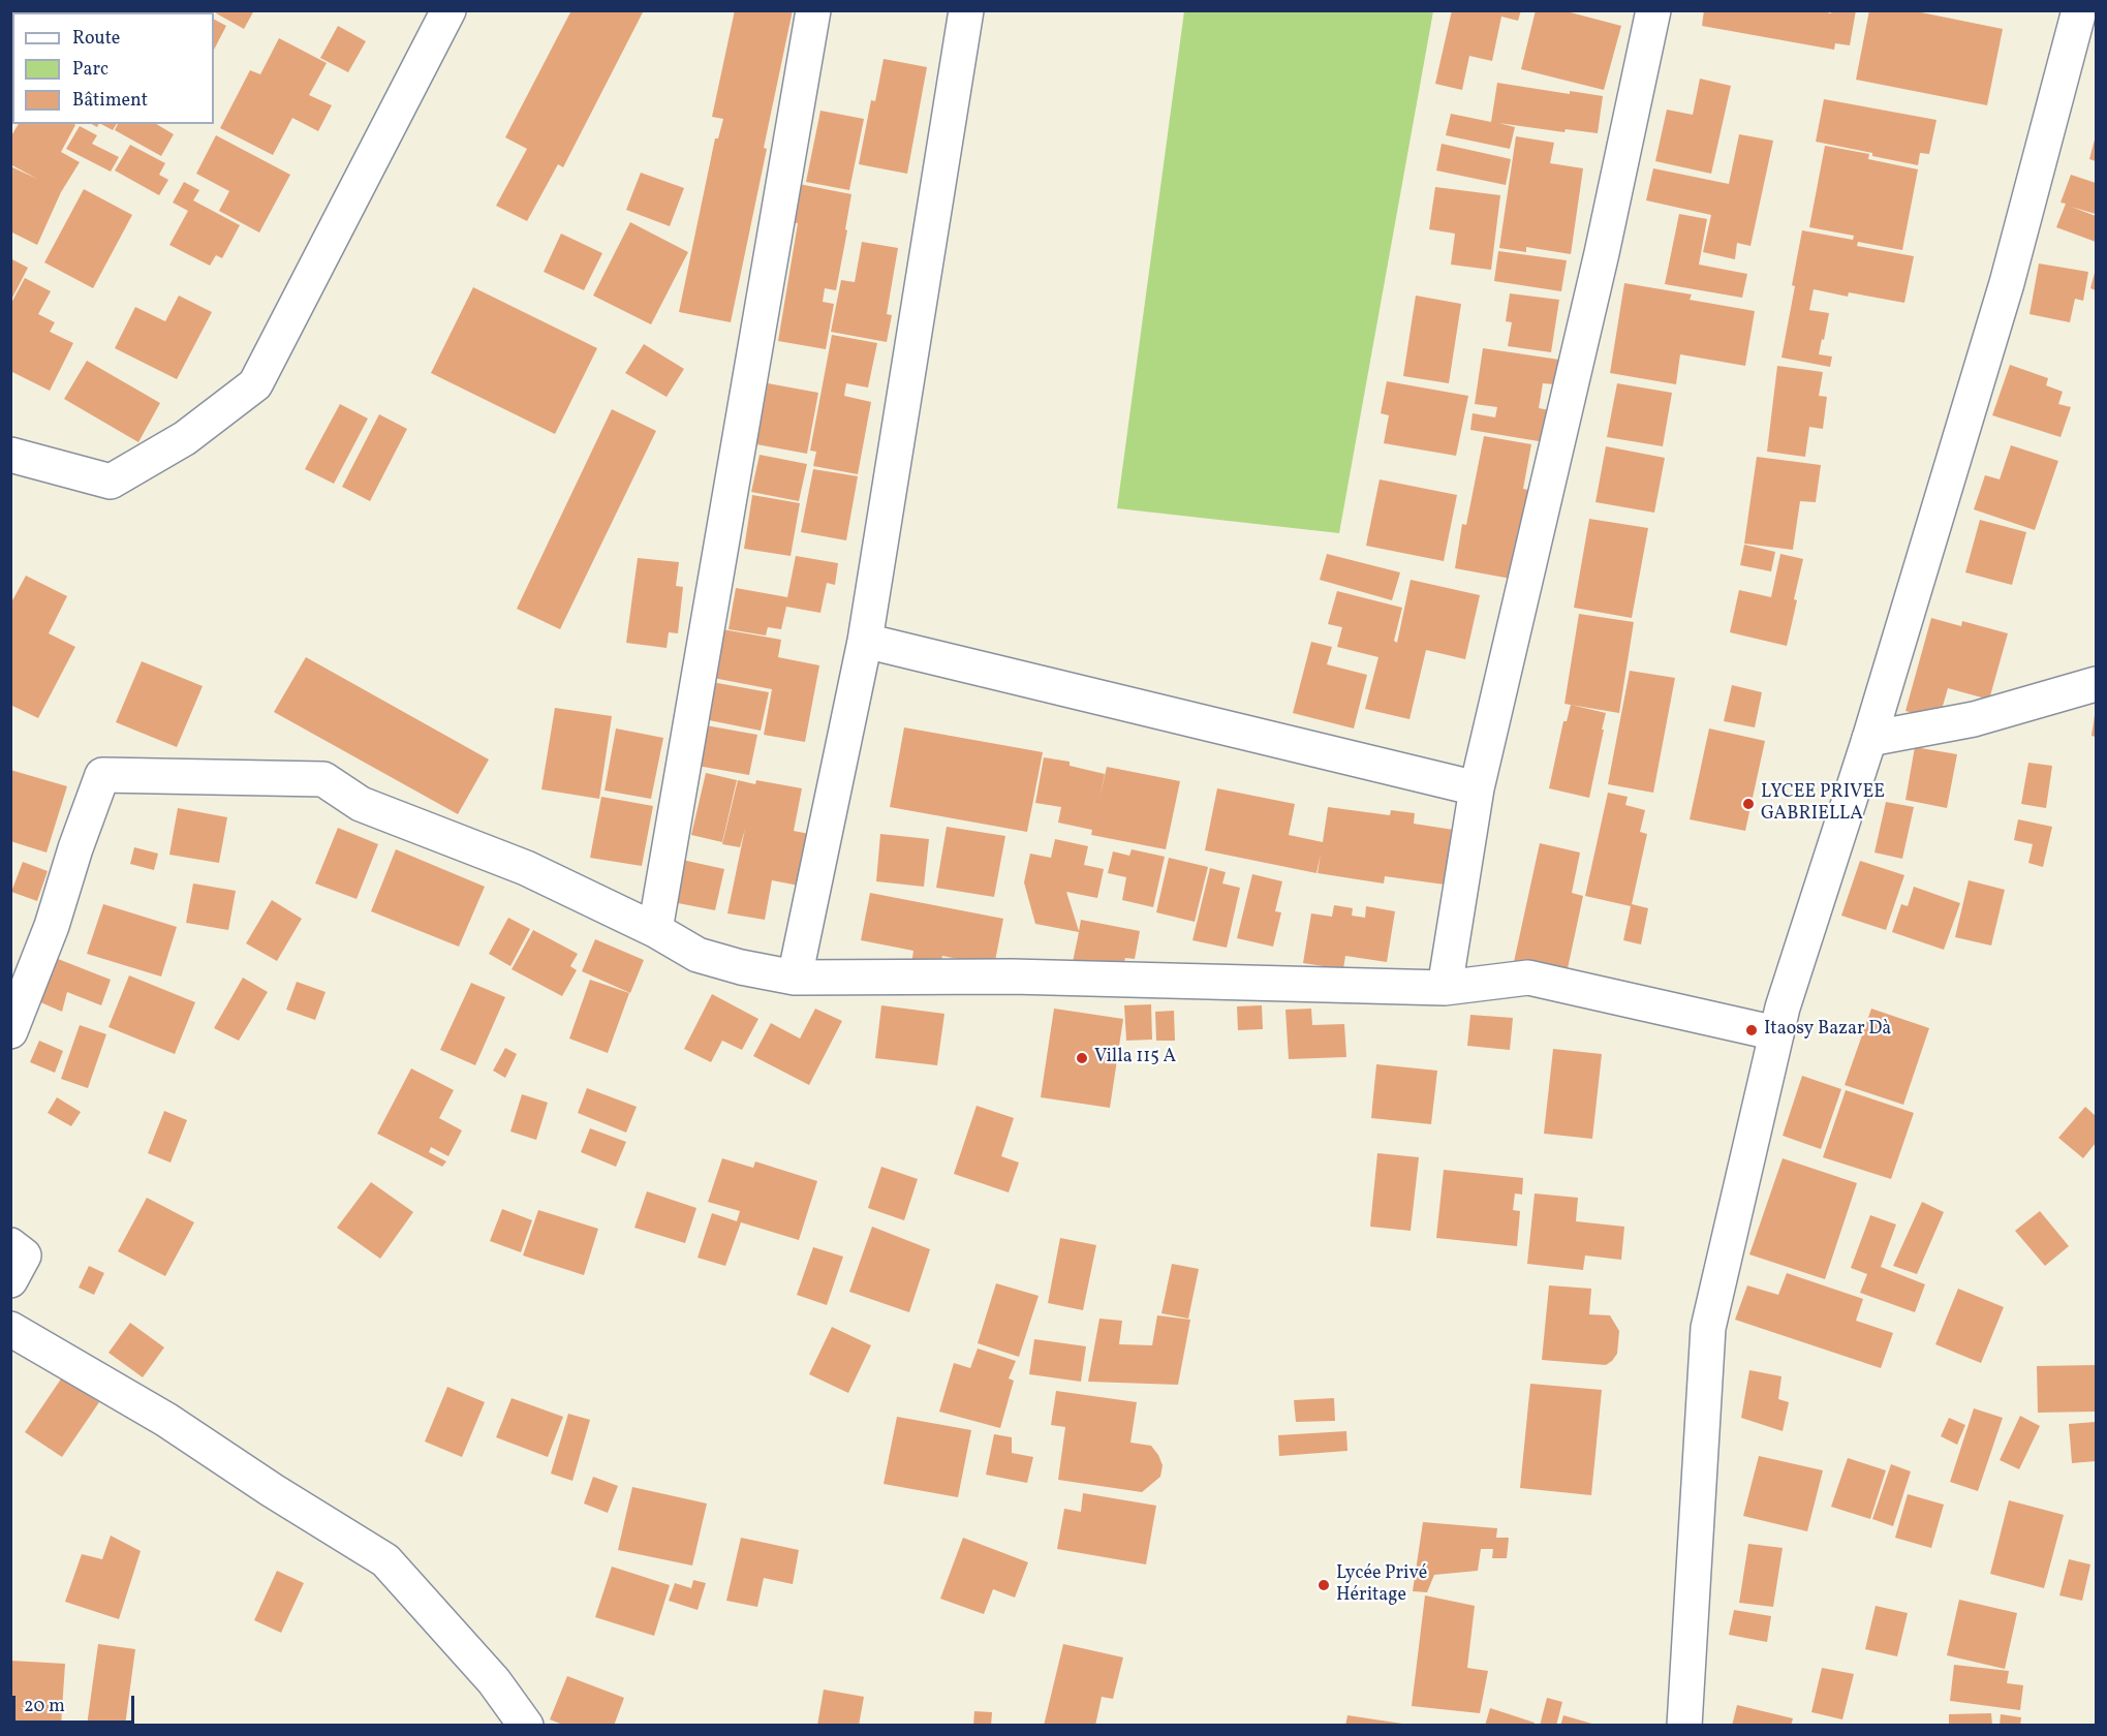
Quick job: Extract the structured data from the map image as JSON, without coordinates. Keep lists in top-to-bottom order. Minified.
{"places":["LYCEE PRIVEE GABRIELLA","Itaosy Bazar Dà","Villa 115 A","Lycée Privé Héritage"],"legend":["Route","Parc","Bâtiment"],"scale_bar":"20 m"}
